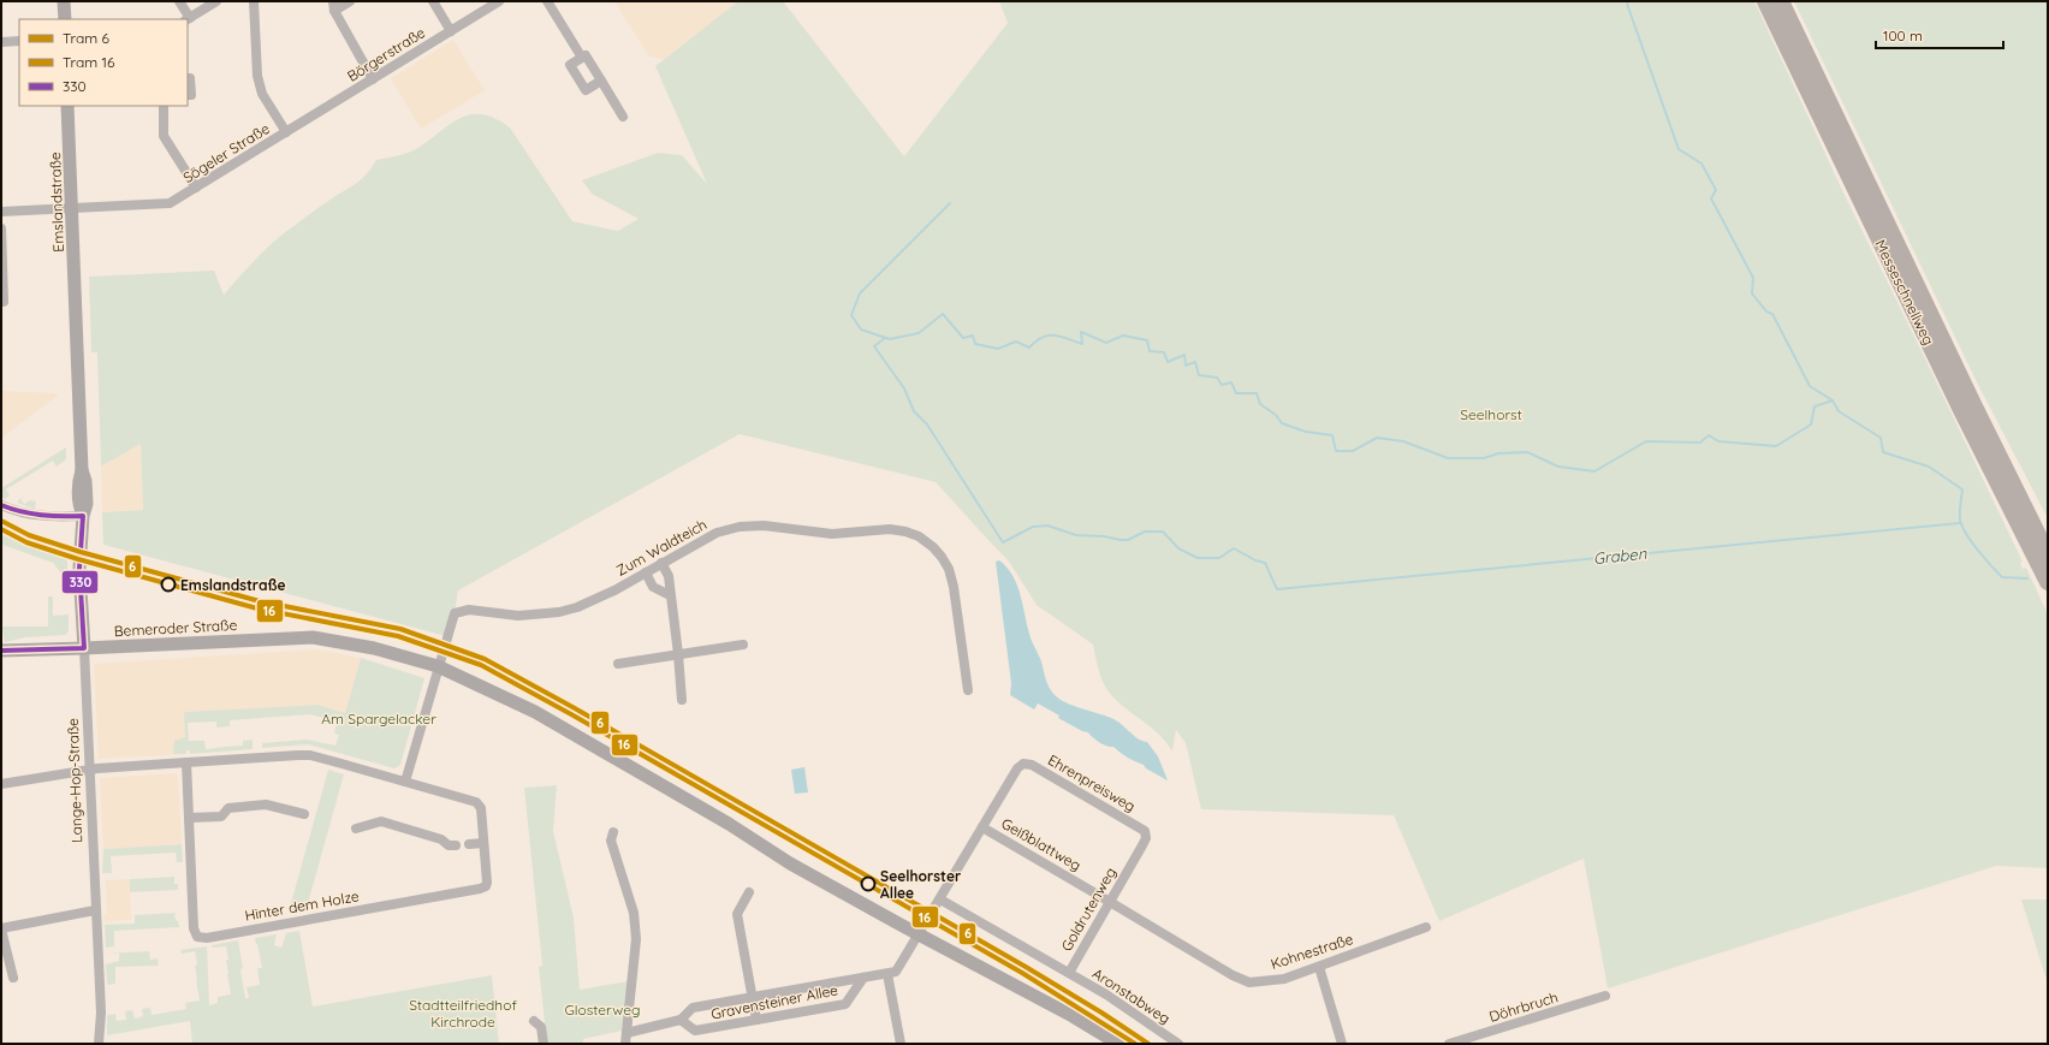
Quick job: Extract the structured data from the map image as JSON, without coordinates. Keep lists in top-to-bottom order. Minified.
{"streets":{"highway":["Messeschnellweg"],"main road":["Emslandstraße","Bemeroder Straße","Lange-Hop-Straße"],"street":["Börgerstraße","Sögeler Straße","Zum Waldteich","Ehrenpreisweg","Geißblattweg","Hinter dem Holze","Goldrutenweg","Kohnestraße","Aronstabweg","Gravensteiner Allee","Döhrbruch"]},"crossings":[["Börgerstraße","Sögeler Straße"],["Sögeler Straße","Emslandstraße"],["Emslandstraße","Lange-Hop-Straße"],["Zum Waldteich","Bemeroder Straße"],["Bemeroder Straße","Lange-Hop-Straße"],["Lange-Hop-Straße","Hinter dem Holze"],["Ehrenpreisweg","Geißblattweg"],["Ehrenpreisweg","Goldrutenweg"],["Geißblattweg","Goldrutenweg"],["Geißblattweg","Kohnestraße"],["Goldrutenweg","Kohnestraße"],["Goldrutenweg","Aronstabweg"]],"water":["Graben"],"parks":["Seelhorst","Am Spargelacker","Stadtteilfriedhof Kirchrode","Glosterweg"],"places":["Emslandstraße","Seelhorster Allee"],"lines":["transit line 330","tram line 6","tram line 16"],"legend":["Tram 6","Tram 16","330"],"scale_bar":"100 m"}
